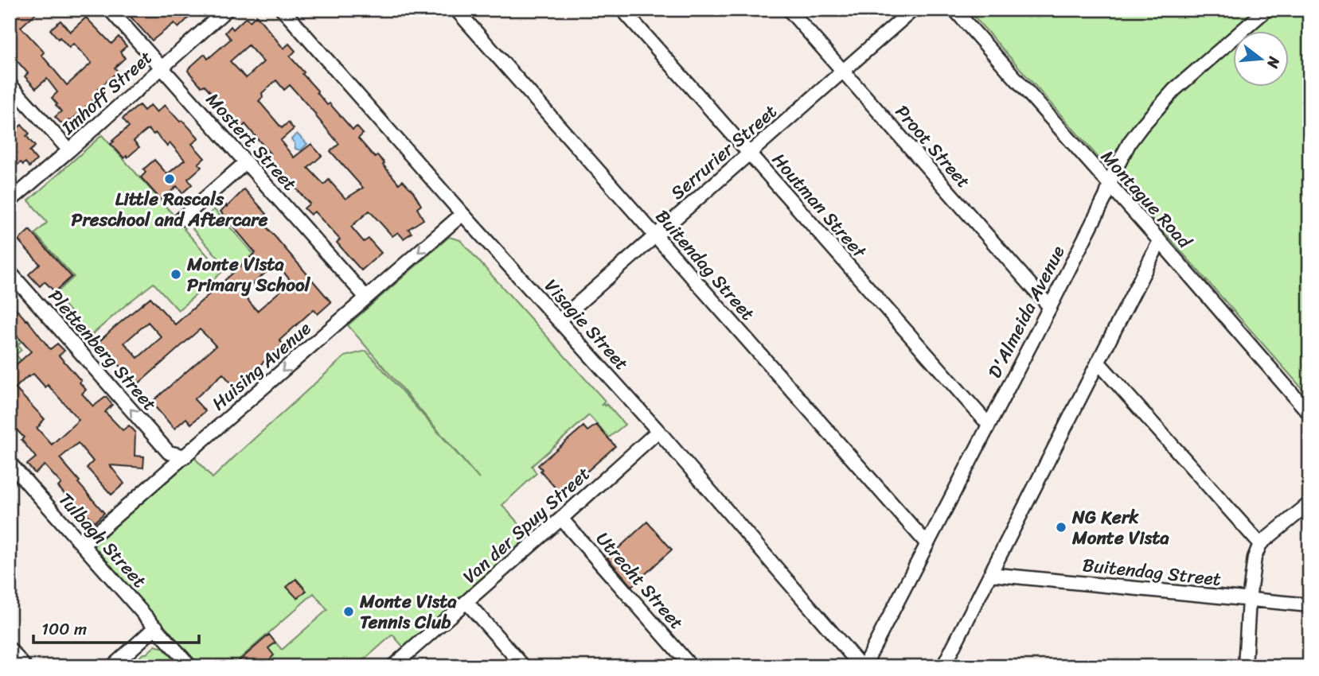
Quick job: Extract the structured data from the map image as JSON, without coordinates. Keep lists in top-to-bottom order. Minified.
{"streets":{"street":["Imhoff Street","Mostert Street","Proot Street","Serrurier Street","Montague Road","Houtman Street","Buitendag Street","D'Almeida Avenue","Visagie Street","Plettenberg Street","Huising Avenue","Van der Spuy Street","Tulbagh Street","Utrecht Street"]},"crossings":[["Imhoff Street","Mostert Street"],["Mostert Street","Huising Avenue"],["Proot Street","Serrurier Street"],["Proot Street","D'Almeida Avenue"],["Serrurier Street","Houtman Street"],["Serrurier Street","Buitendag Street"],["Serrurier Street","Visagie Street"],["Montague Road","D'Almeida Avenue"],["Houtman Street","D'Almeida Avenue"],["Buitendag Street","D'Almeida Avenue"],["D'Almeida Avenue","Visagie Street"],["Visagie Street","Huising Avenue"],["Visagie Street","Van der Spuy Street"],["Huising Avenue","Tulbagh Street"],["Van der Spuy Street","Utrecht Street"]],"one_way":["Plettenberg Street","Huising Avenue"],"places":["Little Rascals Preschool and Aftercare","Monte Vista Primary School","NG Kerk Monte Vista","Monte Vista Tennis Club"],"scale_bar":"100 m","north":"right"}
